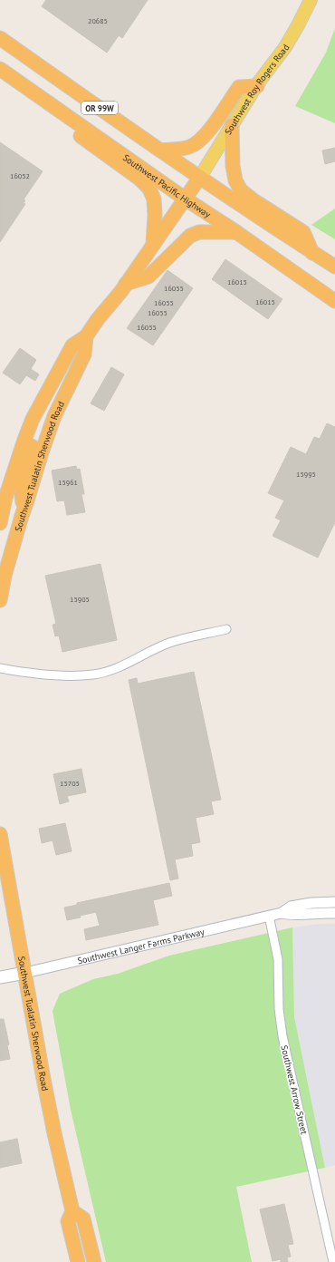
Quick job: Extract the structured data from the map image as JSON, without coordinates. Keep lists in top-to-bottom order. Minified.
{"streets":{"highway":["OR 99W","Southwest Pacific Highway","Southwest Tualatin Sherwood Road"],"main road":["Southwest Roy Rogers Road","Southwest Langer Farms Parkway"],"street":["Southwest Arrow Street"]},"crossings":[["Southwest Roy Rogers Road","OR 99W"],["Southwest Roy Rogers Road","Southwest Tualatin Sherwood Road"],["OR 99W","Southwest Tualatin Sherwood Road"],["Southwest Pacific Highway","Southwest Tualatin Sherwood Road"],["Southwest Tualatin Sherwood Road","Southwest Langer Farms Parkway"],["Southwest Langer Farms Parkway","Southwest Arrow Street"]],"house_numbers":["20685","16052","16015","16055","16015","16055","16055","16055","15995","15961","15905","15705"]}
